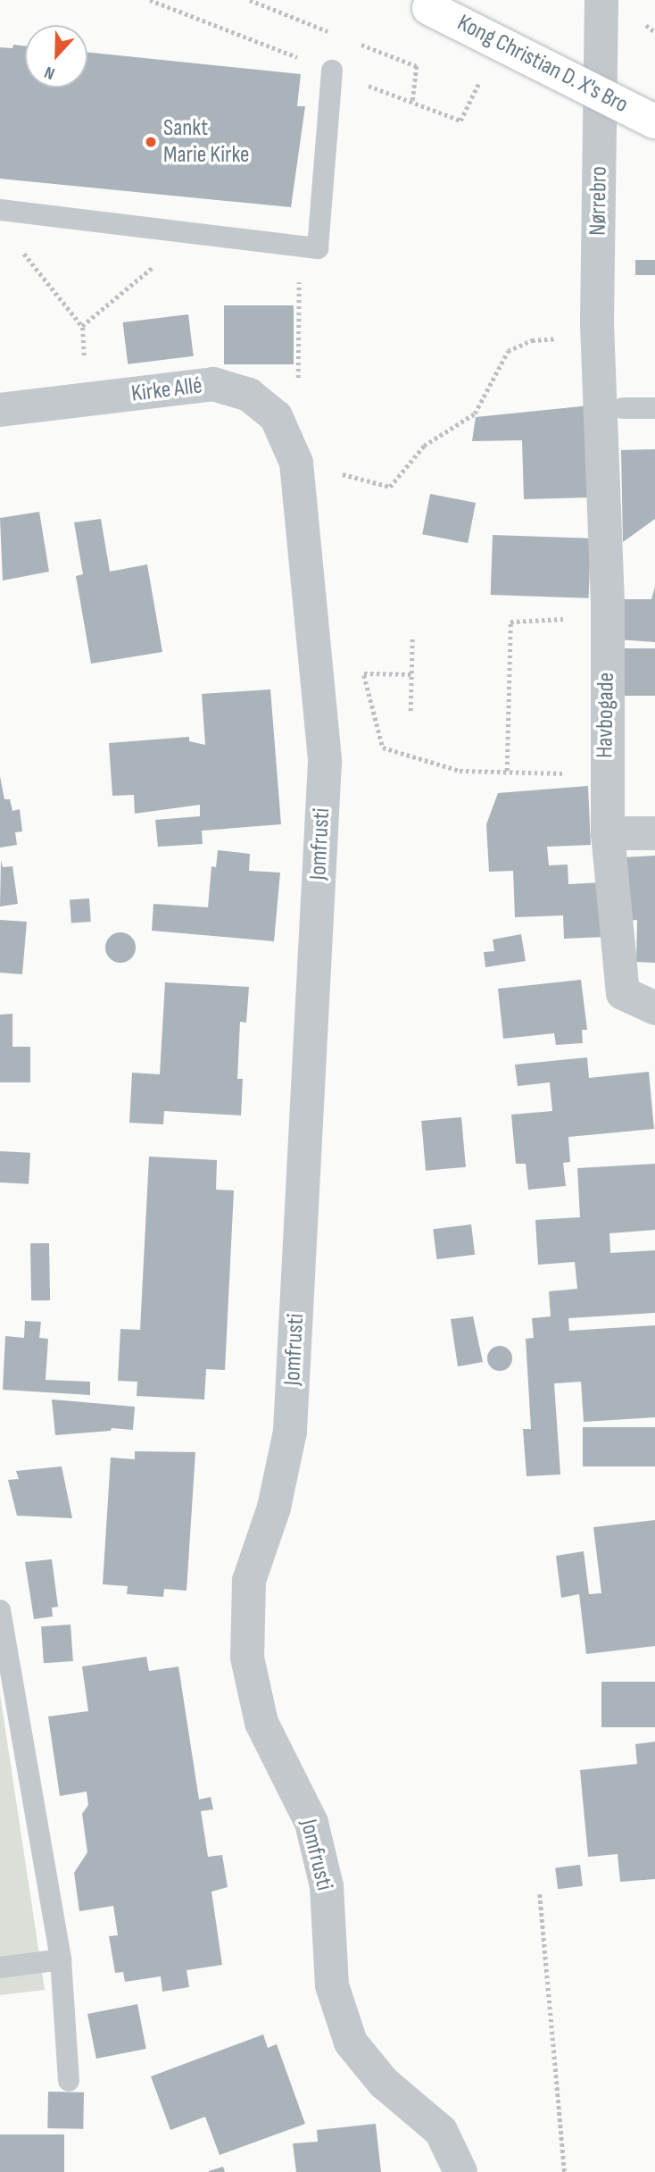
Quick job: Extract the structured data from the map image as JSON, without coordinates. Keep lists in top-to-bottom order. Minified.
{"streets":{"street":["Kong Christian D. X's Bro","Nørrebro","Kirke Allé","Havbogade","Jomfrusti"]},"crossings":[["Nørrebro","Havbogade"],["Kirke Allé","Jomfrusti"]],"places":["Sankt Marie Kirke"],"north":"bottom"}
